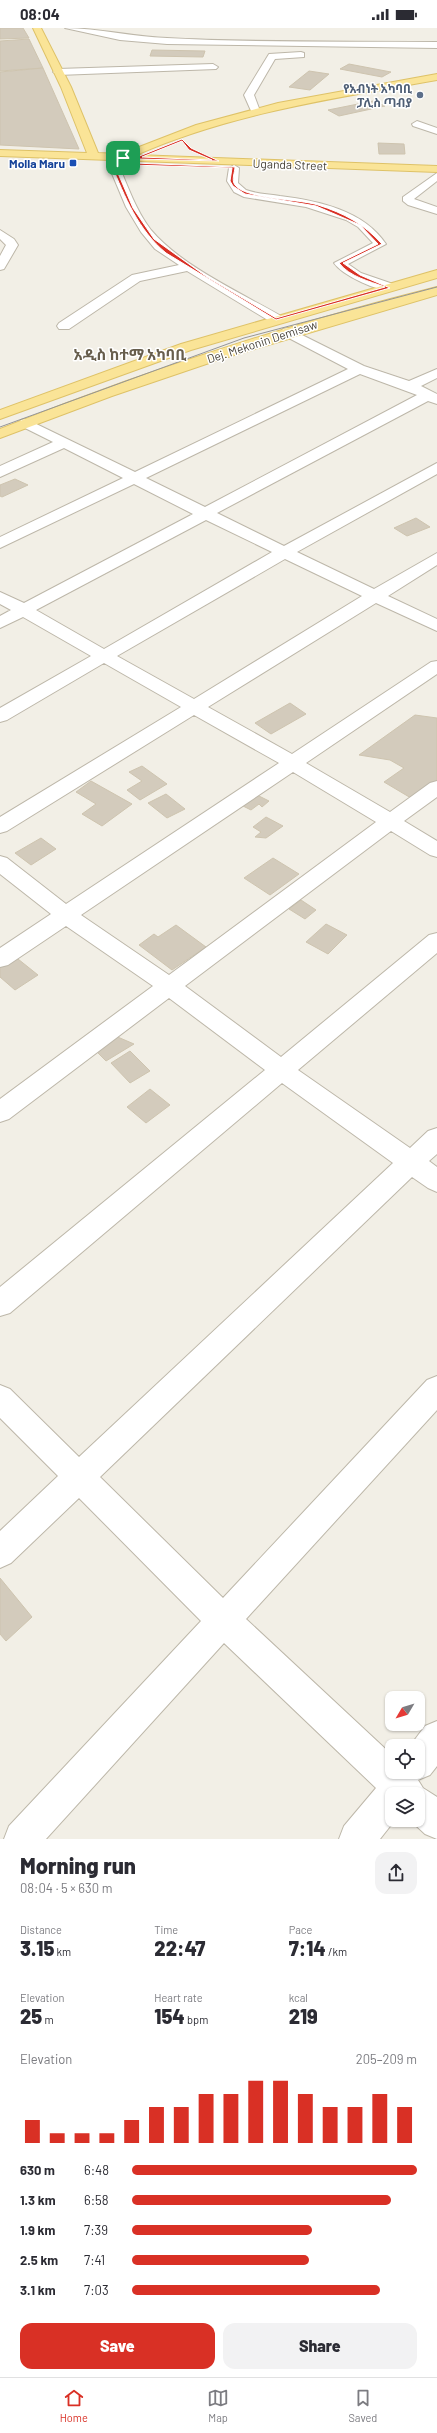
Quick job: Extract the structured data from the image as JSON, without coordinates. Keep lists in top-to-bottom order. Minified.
{"streets":{"main road":["Uganda Street","Dej. Mekonin Demisaw"]},"districts":["አዲስ ከተማ አካባቢ"],"places":{"other":["የአብነት አካባቢ ፓሊስ ጣብያ"],"transit":["Molla Maru"]},"north":"bottom left","page":{"status":"08:04","heading":["Morning run","08:04 · 5 × 630 m"],"stats":[["Distance","3.15 km"],["Time","22:47"],["Pace","7:14 /km"],["Elevation","25 m"],["Heart rate","154 bpm"],["kcal","219"]],"chart":["Elevation","205–209 m"],"list":[{"name":"630 m","note":"6:48"},{"name":"1.3 km","note":"6:58"},{"name":"1.9 km","note":"7:39"},{"name":"2.5 km","note":"7:41"},{"name":"3.1 km","note":"7:03"}],"buttons":["Save","Share"],"tabs":["Home","Map","Saved"]}}
